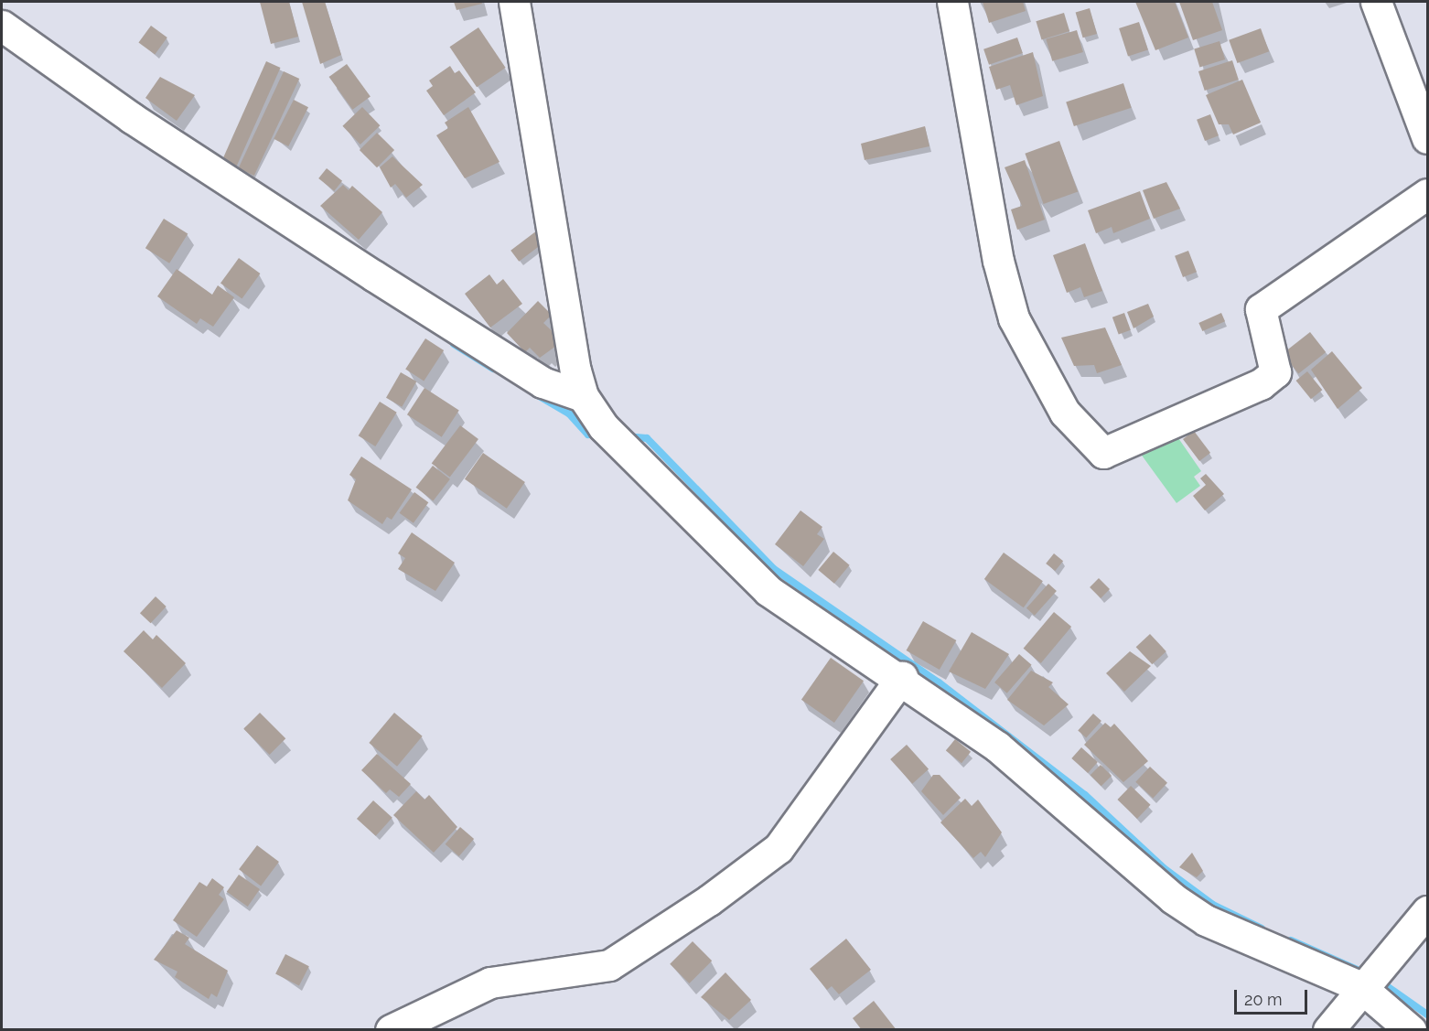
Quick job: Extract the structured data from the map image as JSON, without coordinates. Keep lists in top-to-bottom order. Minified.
{"scale_bar":"20 m"}
